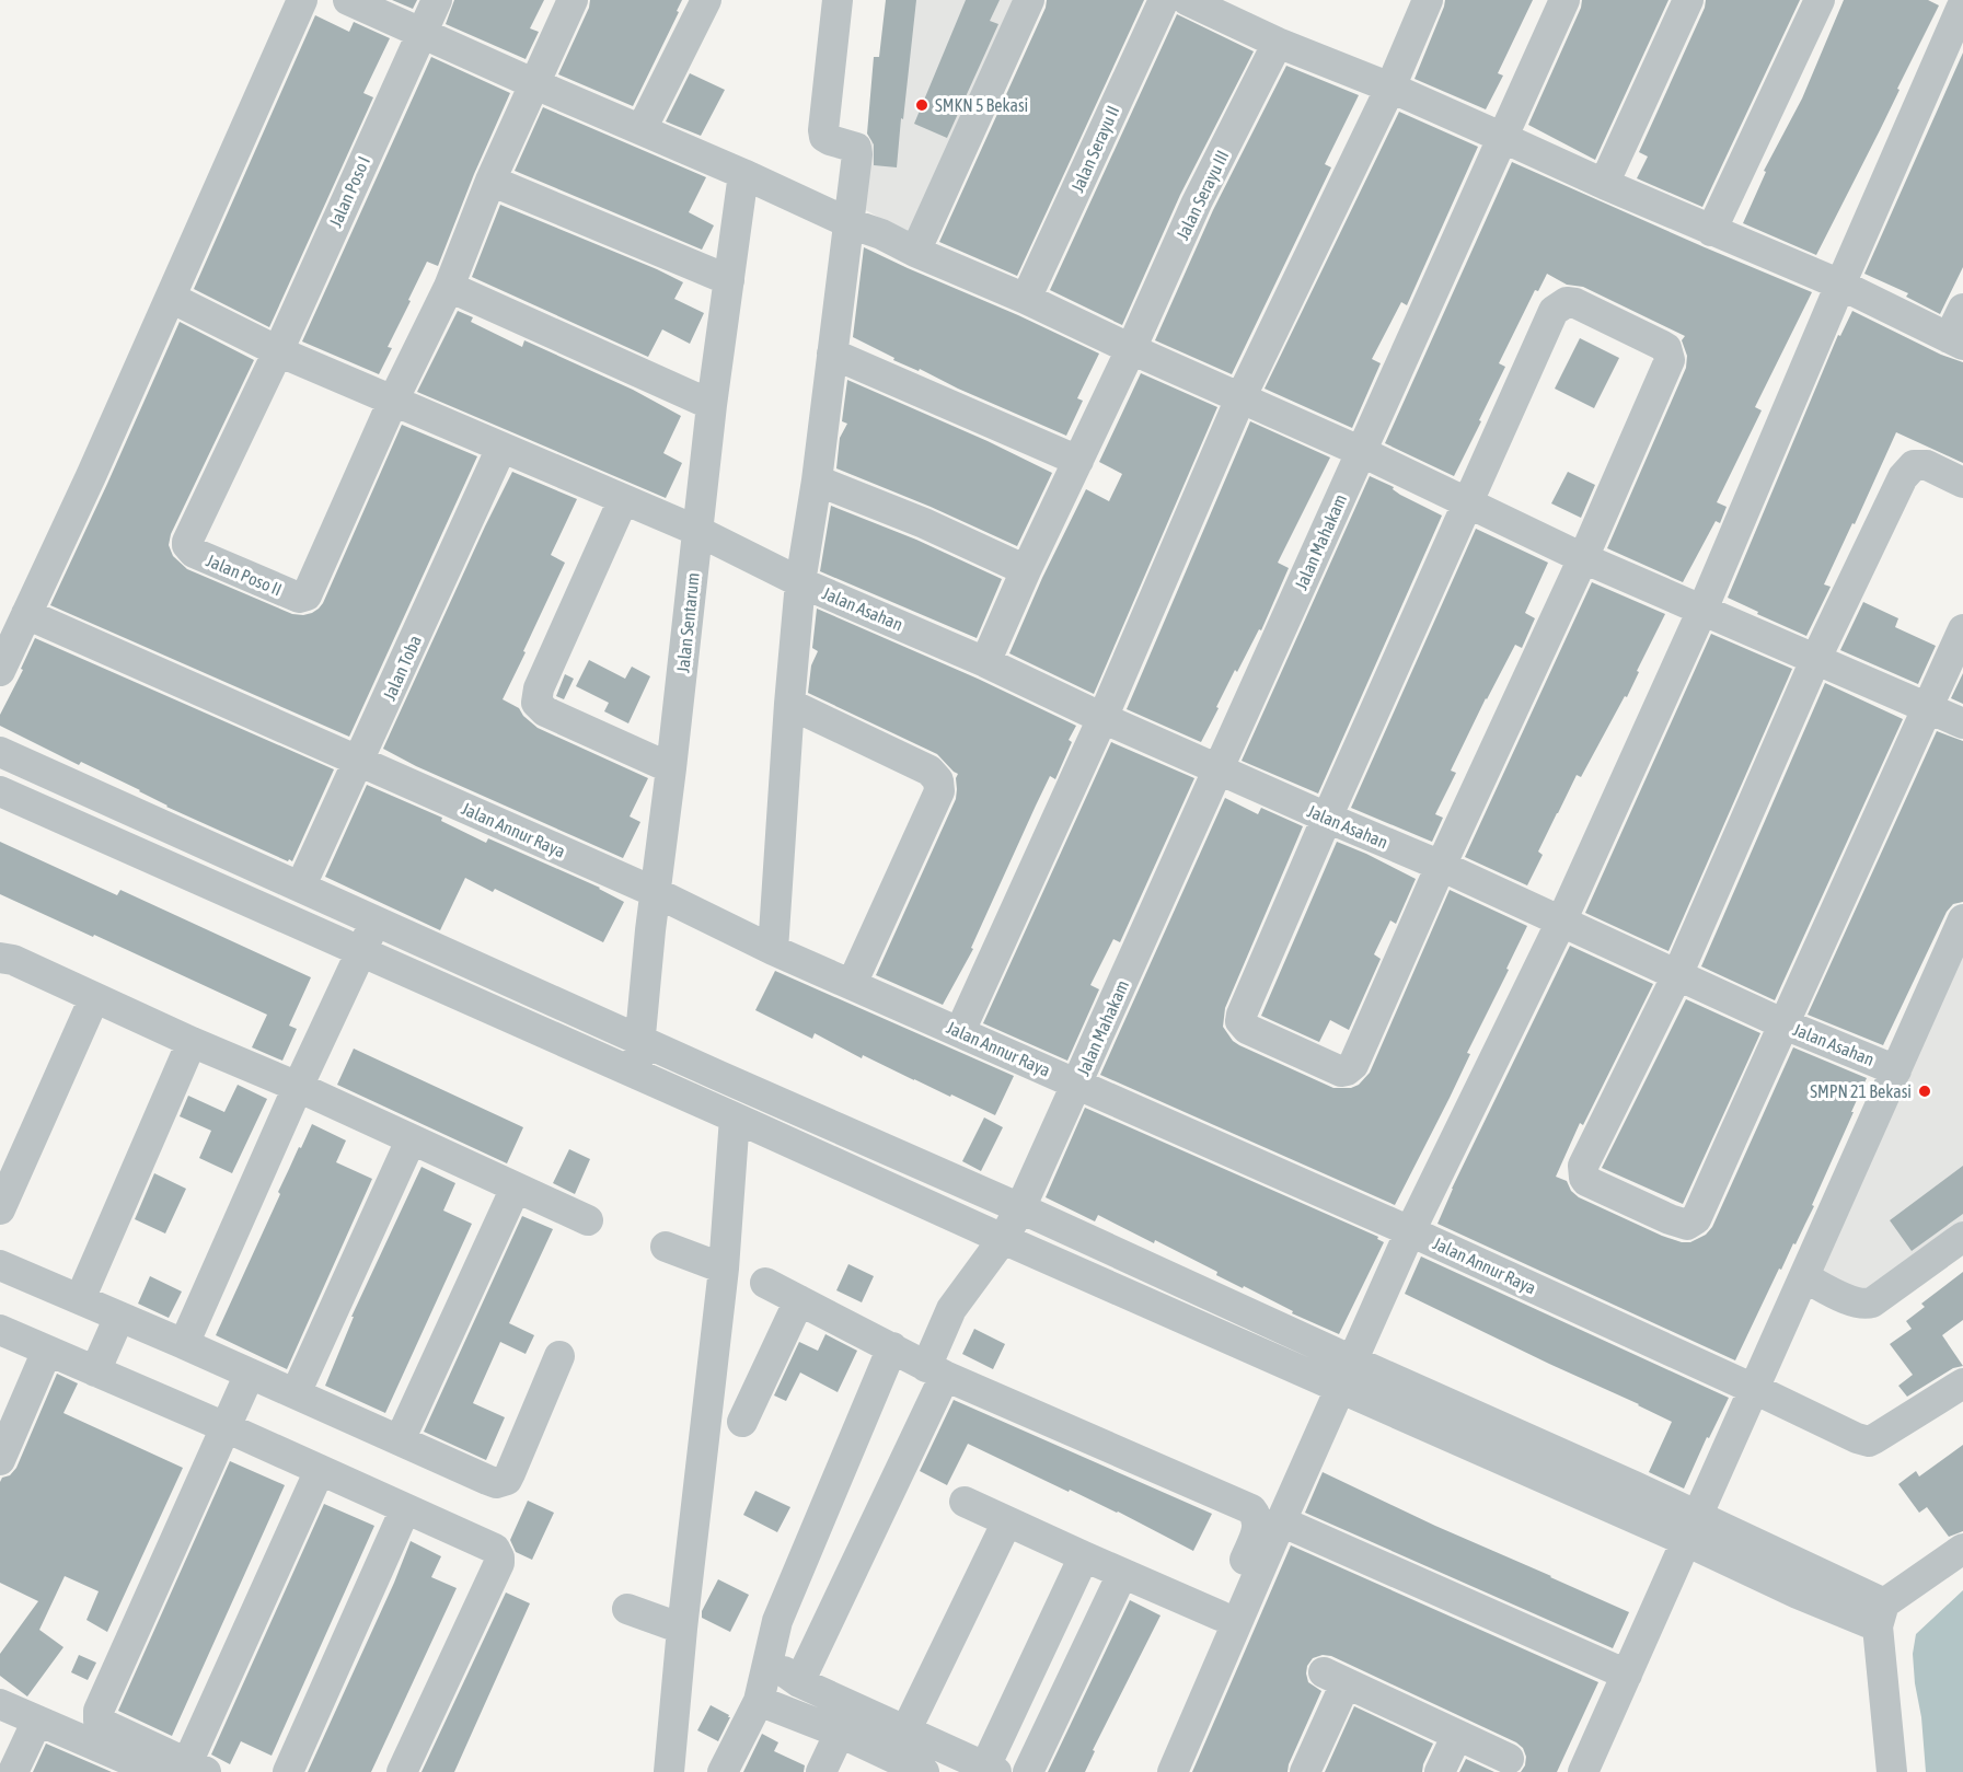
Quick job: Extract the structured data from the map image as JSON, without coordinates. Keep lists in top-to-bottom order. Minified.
{"streets":{"street":["Jalan Serayu II","Jalan Poso I","Jalan Serayu III","Jalan Mahakam","Jalan Poso II","Jalan Asahan","Jalan Sentarum","Jalan Toba","Jalan Annur Raya"]},"crossings":[["Jalan Poso I","Jalan Poso II"],["Jalan Poso I","Jalan Asahan"],["Jalan Serayu III","Jalan Asahan"],["Jalan Mahakam","Jalan Asahan"],["Jalan Mahakam","Jalan Annur Raya"],["Jalan Poso II","Jalan Asahan"],["Jalan Asahan","Jalan Sentarum"],["Jalan Asahan","Jalan Toba"],["Jalan Sentarum","Jalan Annur Raya"],["Jalan Toba","Jalan Annur Raya"]],"places":["SMKN 5 Bekasi","SMPN 21 Bekasi"]}
